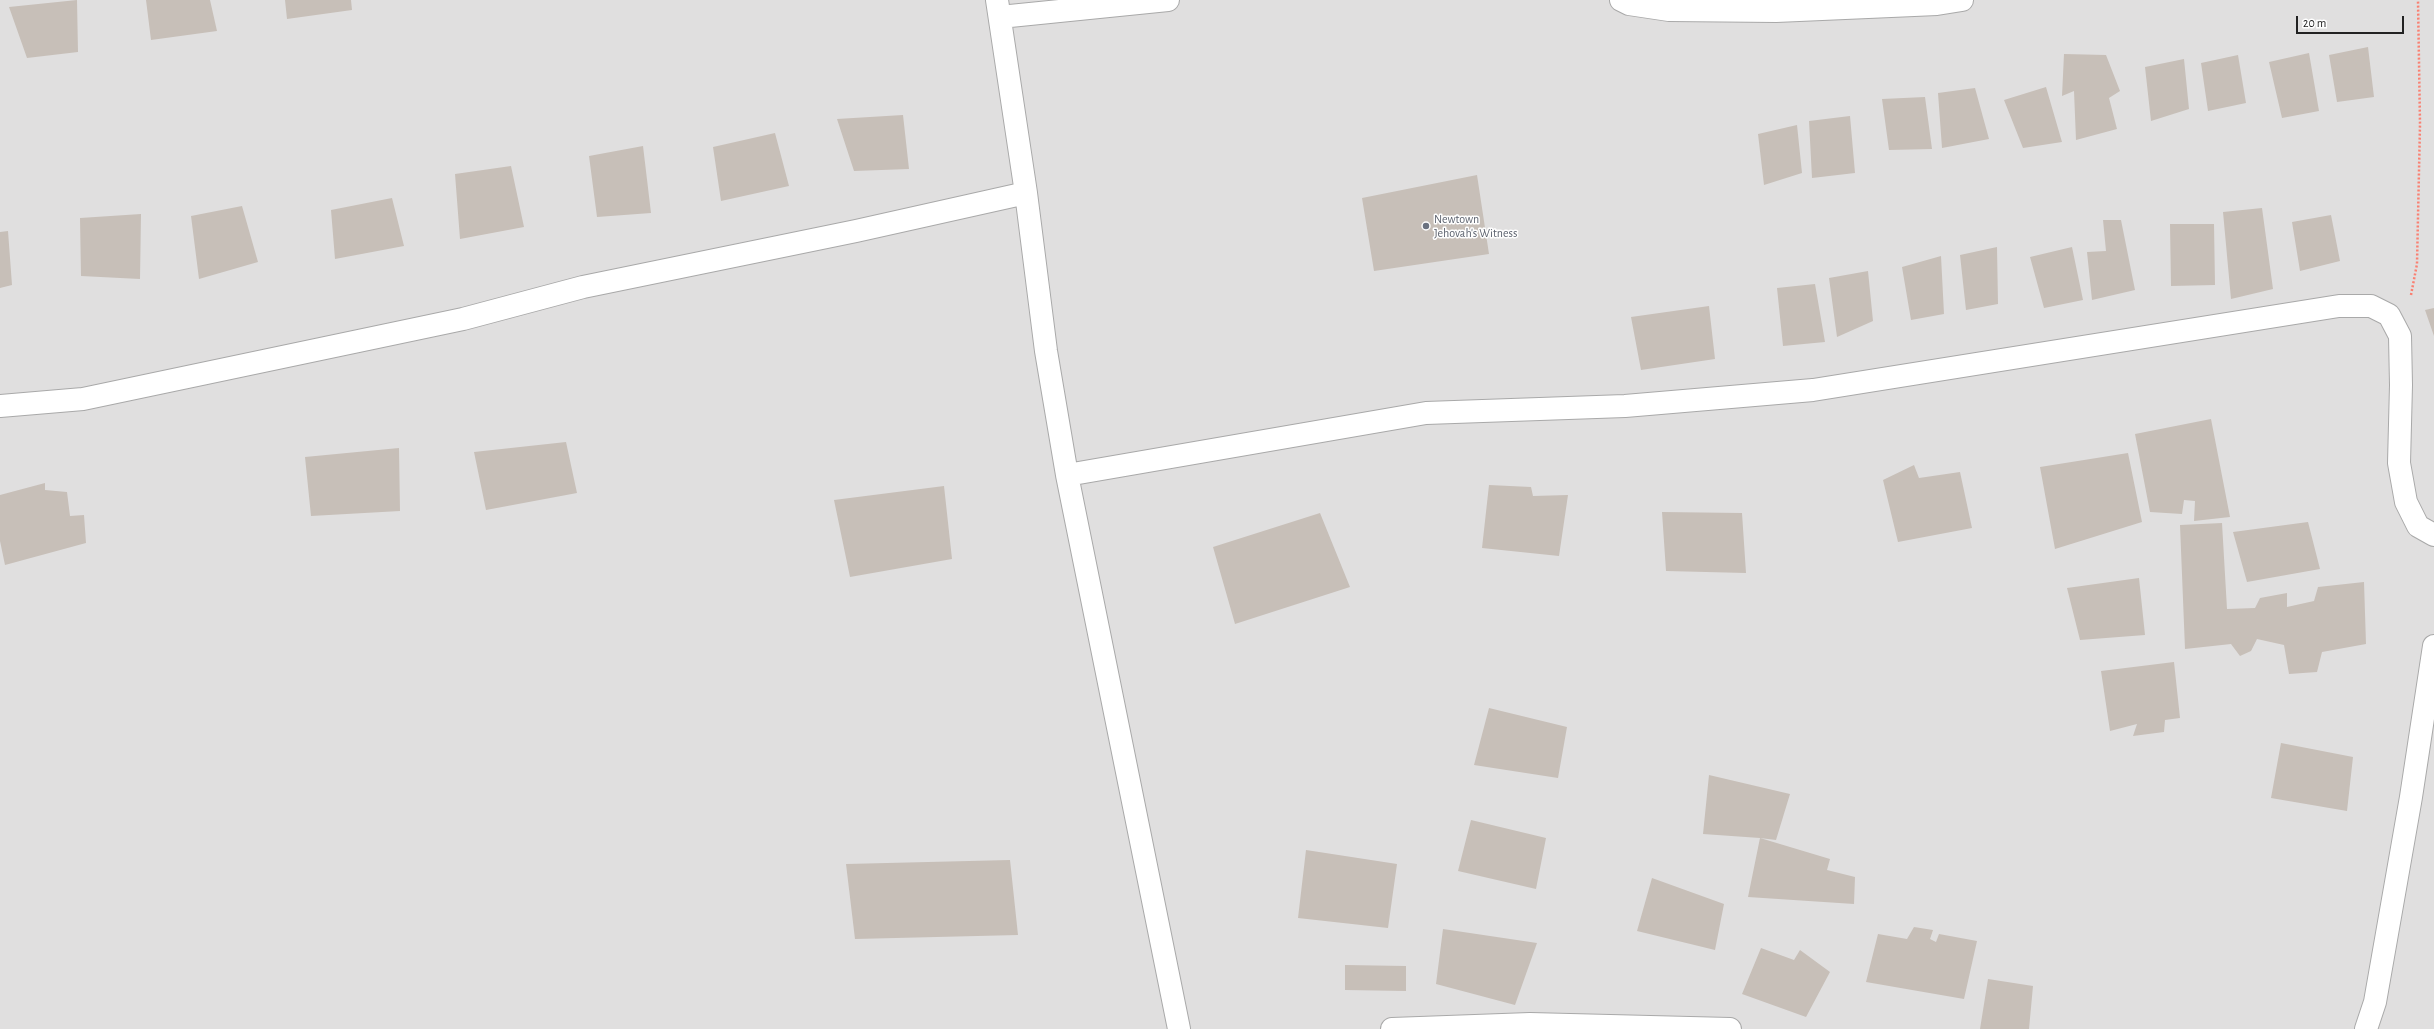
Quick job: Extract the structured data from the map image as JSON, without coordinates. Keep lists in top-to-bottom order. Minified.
{"places":["Newtown Jehovah's Witness"],"scale_bar":"20 m"}
